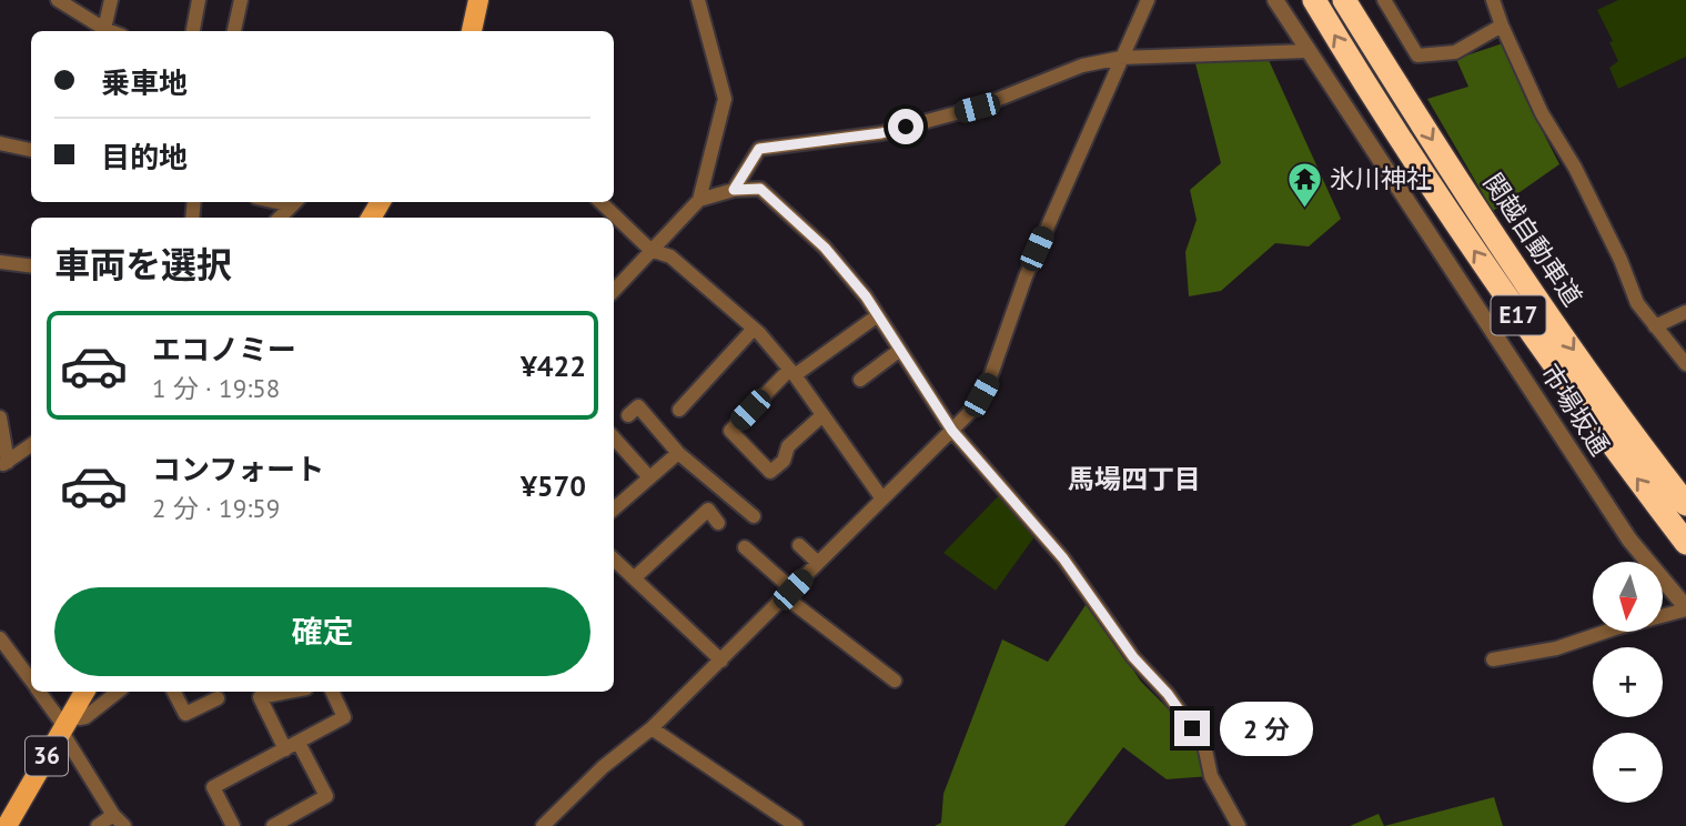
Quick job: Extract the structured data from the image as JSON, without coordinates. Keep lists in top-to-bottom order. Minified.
{"streets":{"highway":["関越自動車道","E17"],"main road":["36"],"street":["市場坂通"]},"districts":["馬場四丁目"],"places":{"temple":["氷川神社"]},"north":"bottom","page":{"banner":["乗車地","目的地"],"heading":"車両を選択","list":[{"name":"エコノミー","note":"1 分 · 19:58","value":"¥422"},{"name":"コンフォート","note":"2 分 · 19:59","value":"¥570"}],"map_buttons":["+","−"],"buttons":"確定","bubble":"2 分"}}
